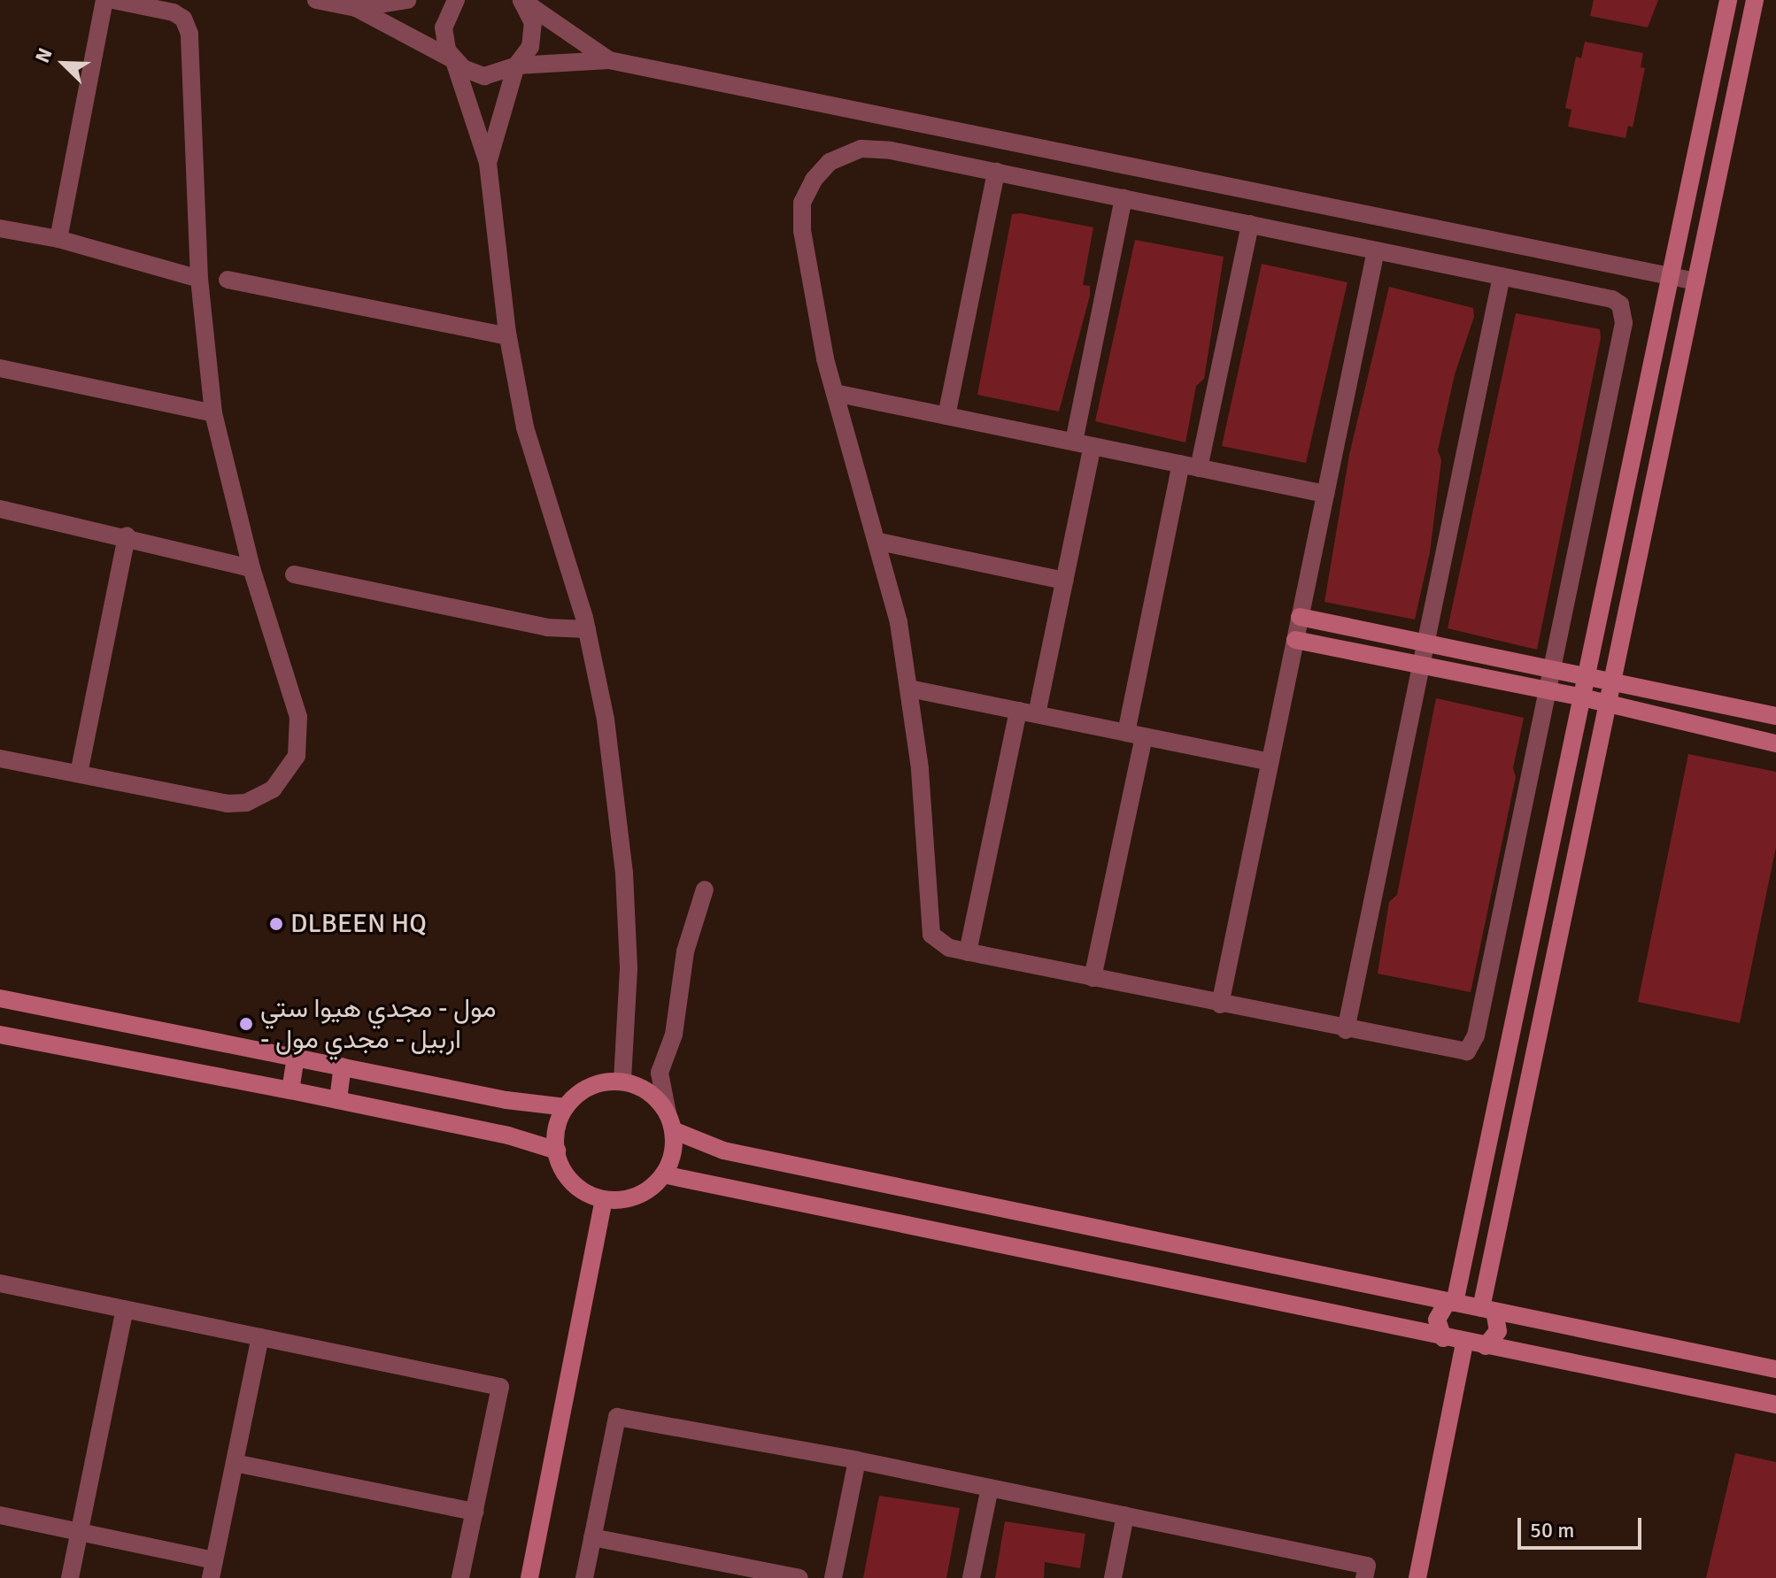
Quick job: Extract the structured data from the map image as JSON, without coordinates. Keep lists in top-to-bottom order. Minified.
{"places":["DLBEEN HQ","مول - مجدي هيوا ستي - اربيل - مجدي مول"],"scale_bar":"50 m","north":"top left"}
